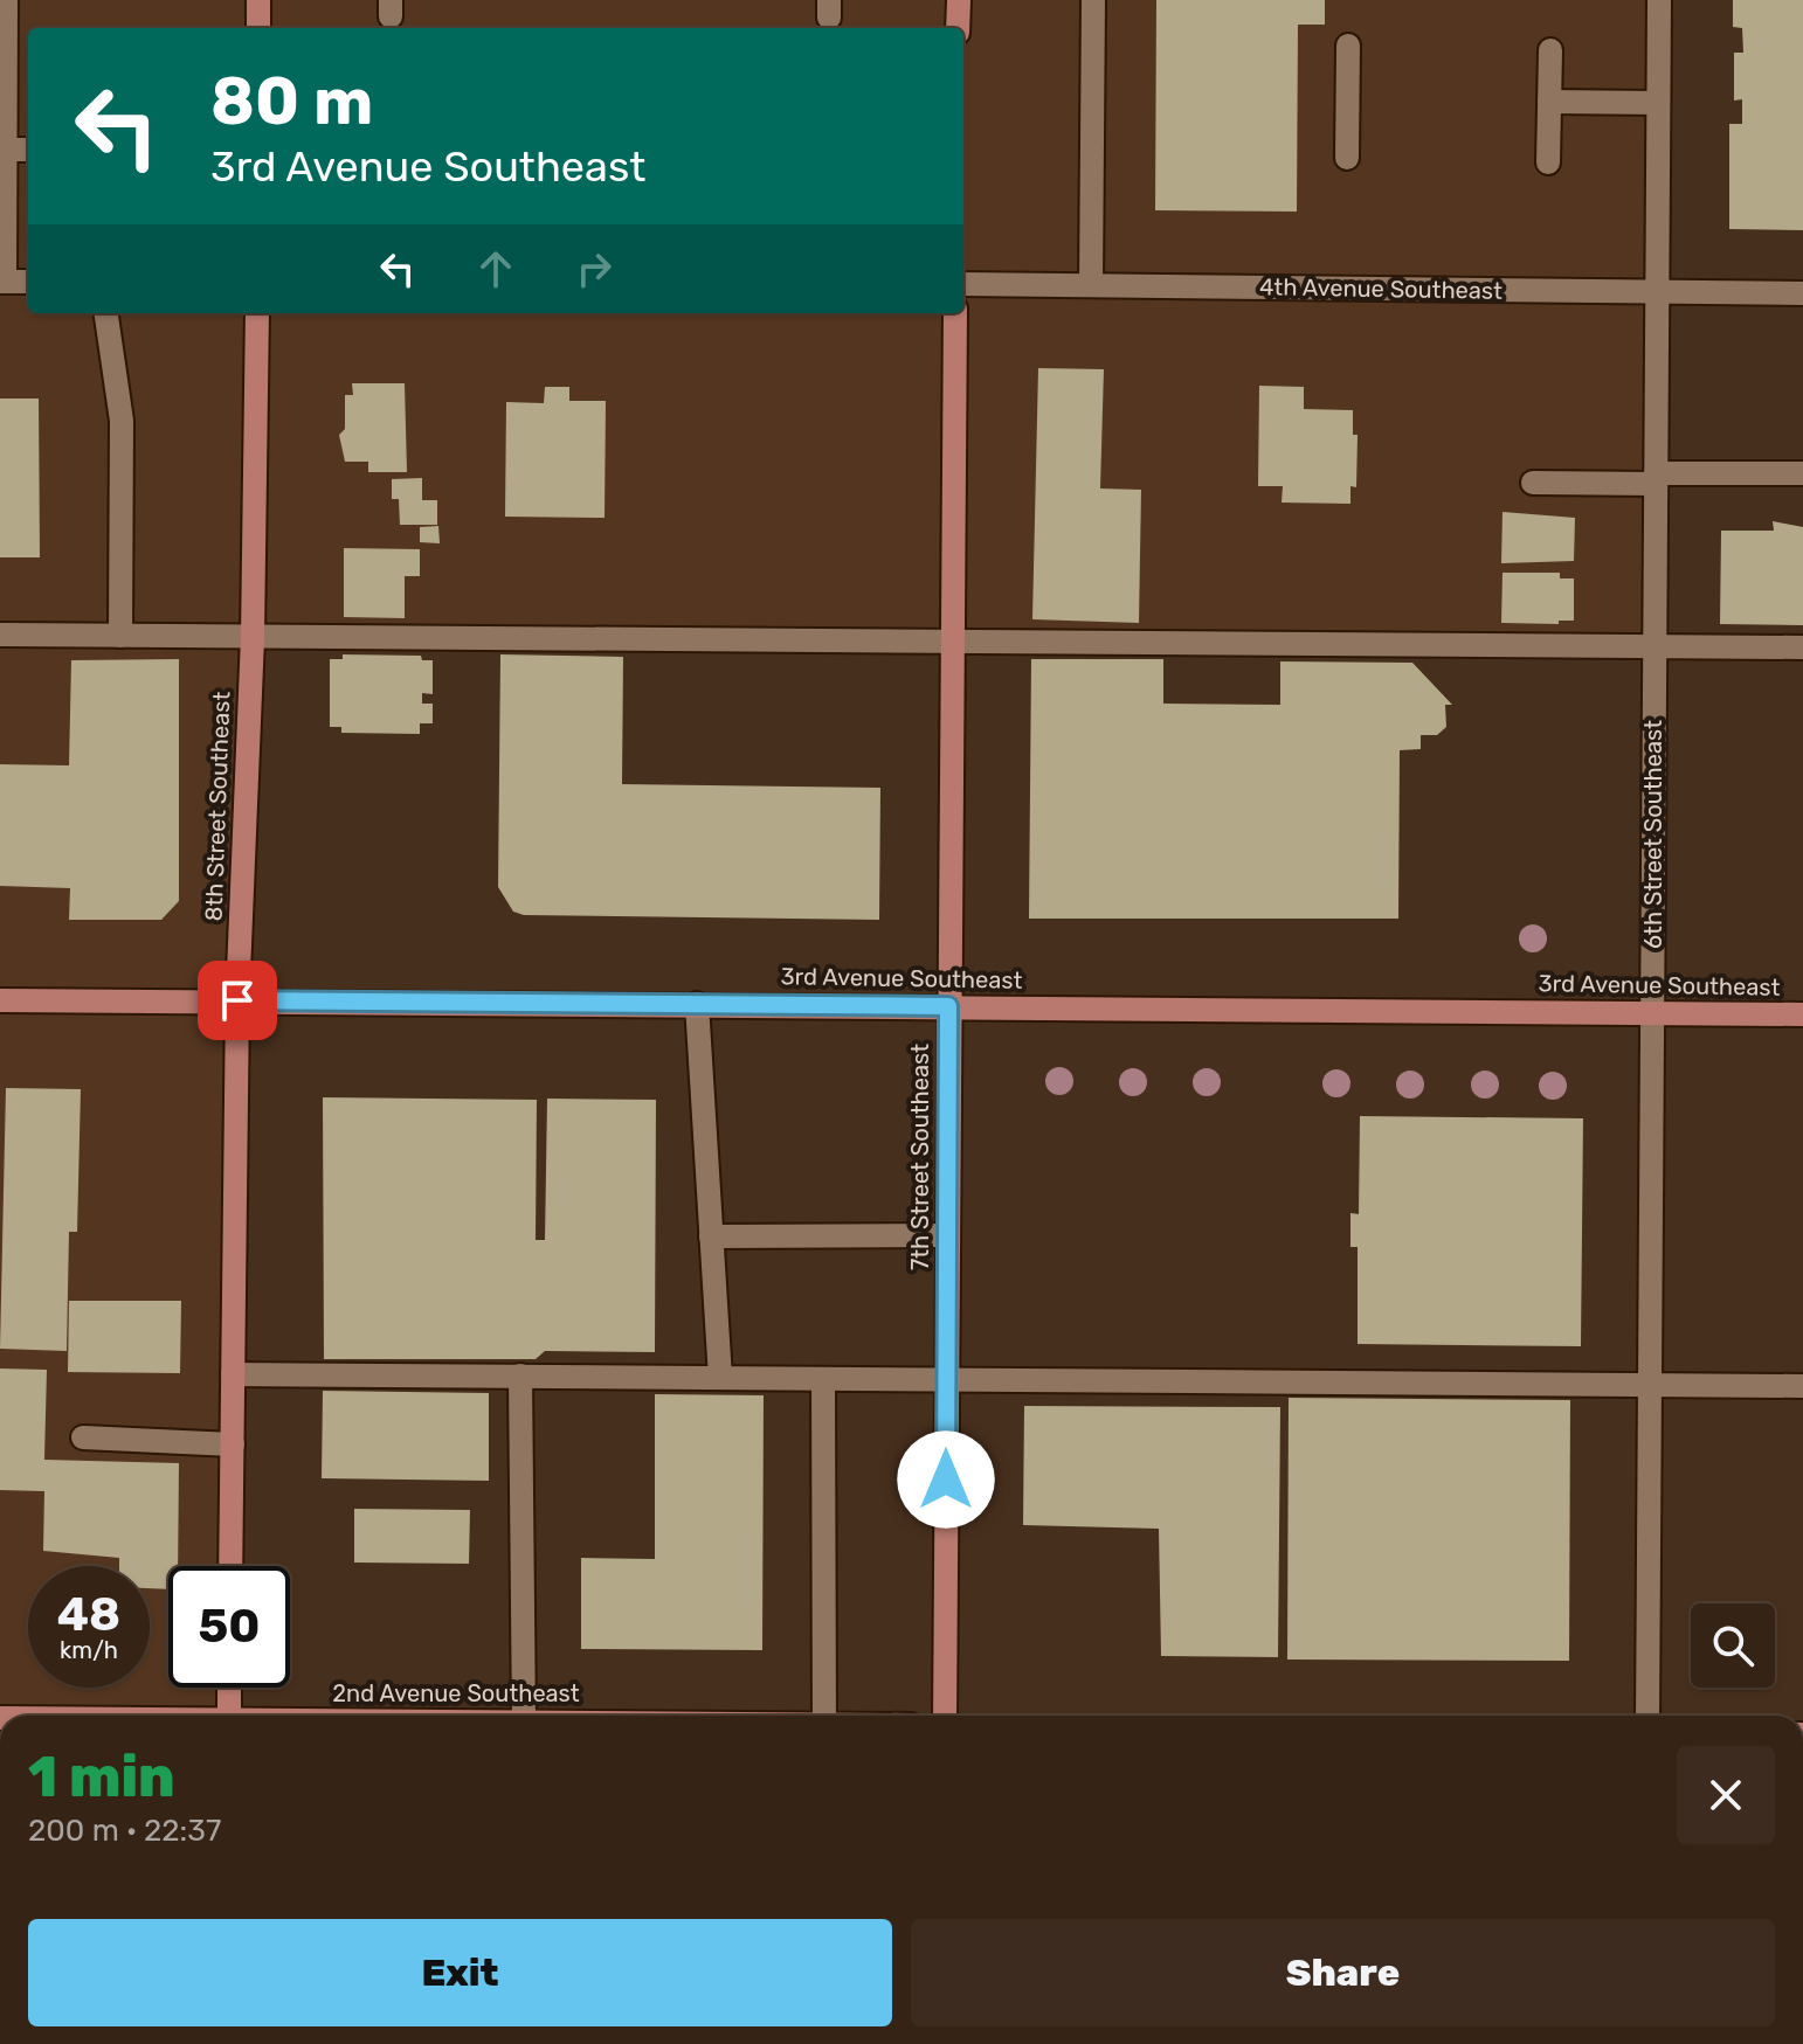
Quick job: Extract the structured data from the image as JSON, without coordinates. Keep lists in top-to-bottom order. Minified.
{"streets":{"main road":["8th Street Southeast","3rd Avenue Southeast","7th Street Southeast"],"street":["4th Avenue Southeast","6th Street Southeast"]},"crossings":[["4th Avenue Southeast","6th Street Southeast"],["8th Street Southeast","3rd Avenue Southeast"],["6th Street Southeast","3rd Avenue Southeast"],["3rd Avenue Southeast","7th Street Southeast"]],"page":{"turn":["80 m","3rd Avenue Southeast"],"speed":"48 km/h","limit":"50","heading":["1 min","200 m · 22:37"],"buttons":["Exit","Share"]}}
